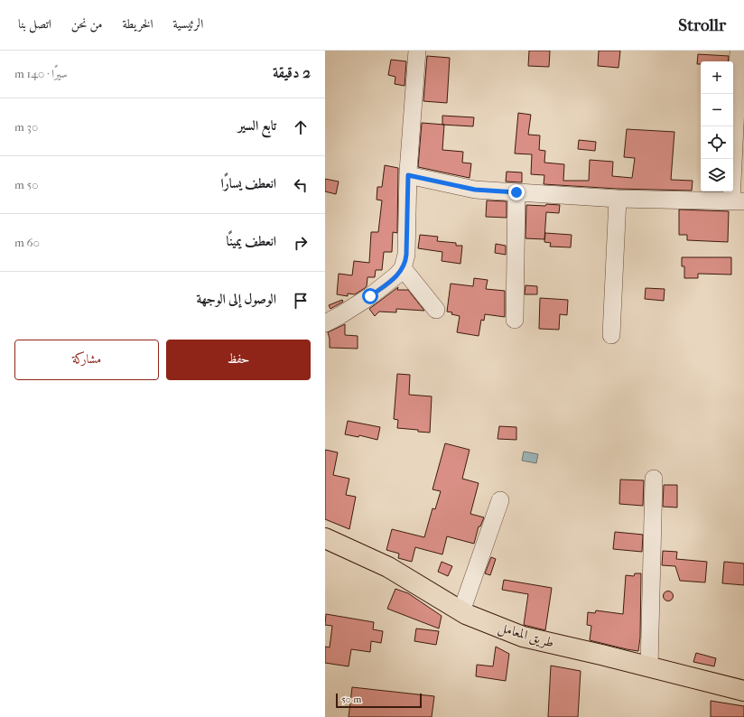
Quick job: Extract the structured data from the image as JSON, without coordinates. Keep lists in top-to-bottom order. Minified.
{"streets":{"main road":["طريق المعامل"]},"scale_bar":"50 m","page":{"header":"Strollr","nav":["الرئيسية","الخريطة","من نحن","اتصل بنا"],"heading":["2 دقيقة","سيرًا · 140 m"],"map_buttons":["+","−"],"list":[["تابع السير","30 m"],["انعطف يسارًا","50 m"],["انعطف يمينًا","60 m"],"الوصول إلى الوجهة"],"buttons":["حفظ","مشاركة"],"scale":"50 m"}}
